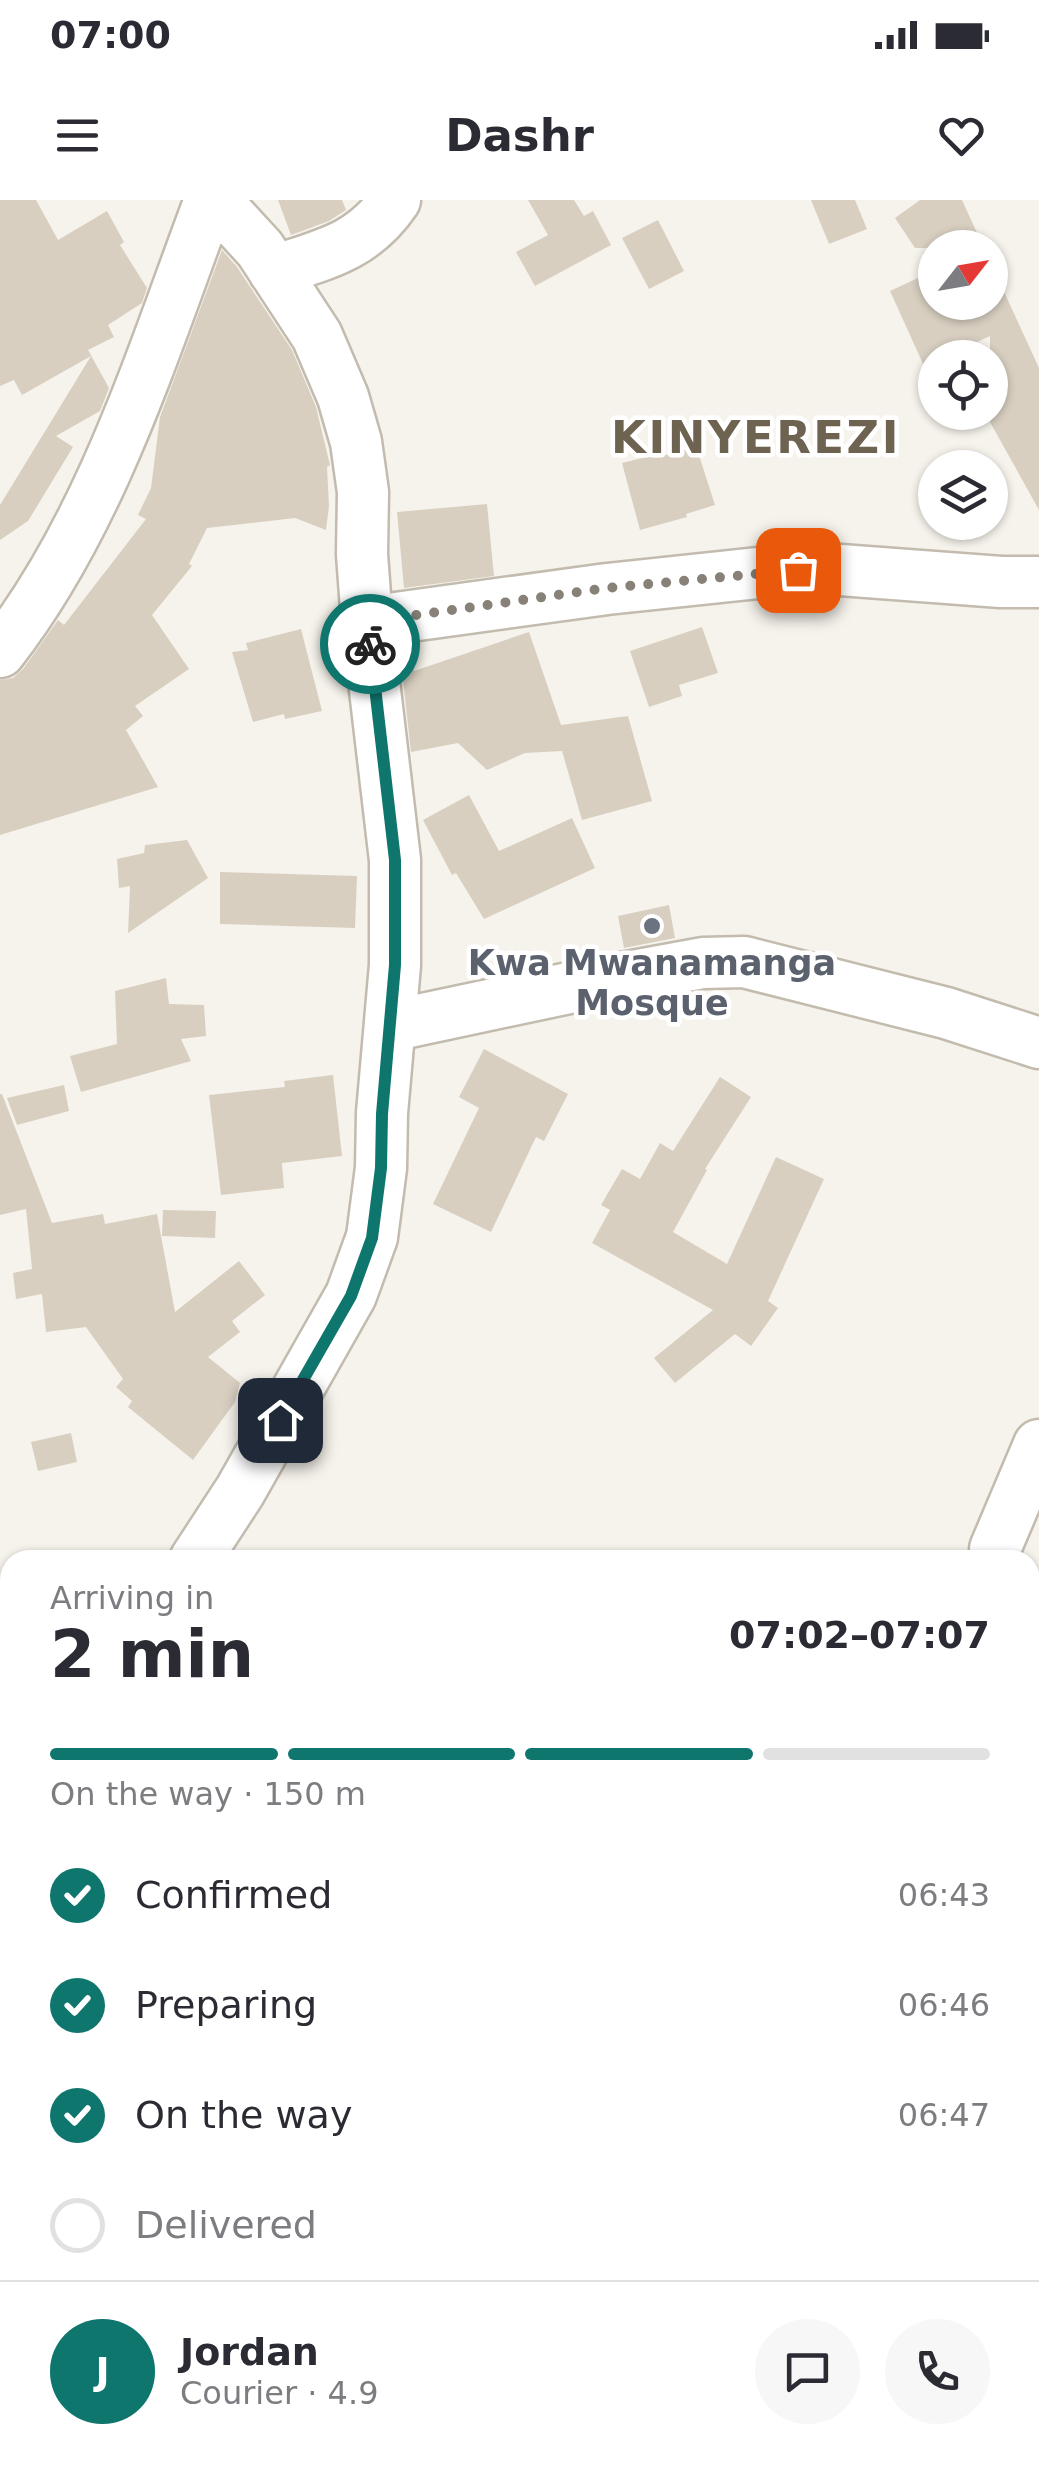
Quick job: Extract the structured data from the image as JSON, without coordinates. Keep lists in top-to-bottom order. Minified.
{"districts":["KINYEREZI"],"places":["Kwa Mwanamanga Mosque"],"north":"top right","page":{"status":"07:00","header":"Dashr","heading":["2 min","Arriving in","07:02–07:07"],"panel":["Jordan","Courier · 4.9"],"bar":"On the way · 150 m","list":[["Confirmed","06:43"],["Preparing","06:46"],["On the way","06:47"],"Delivered"],"round":"J"}}
